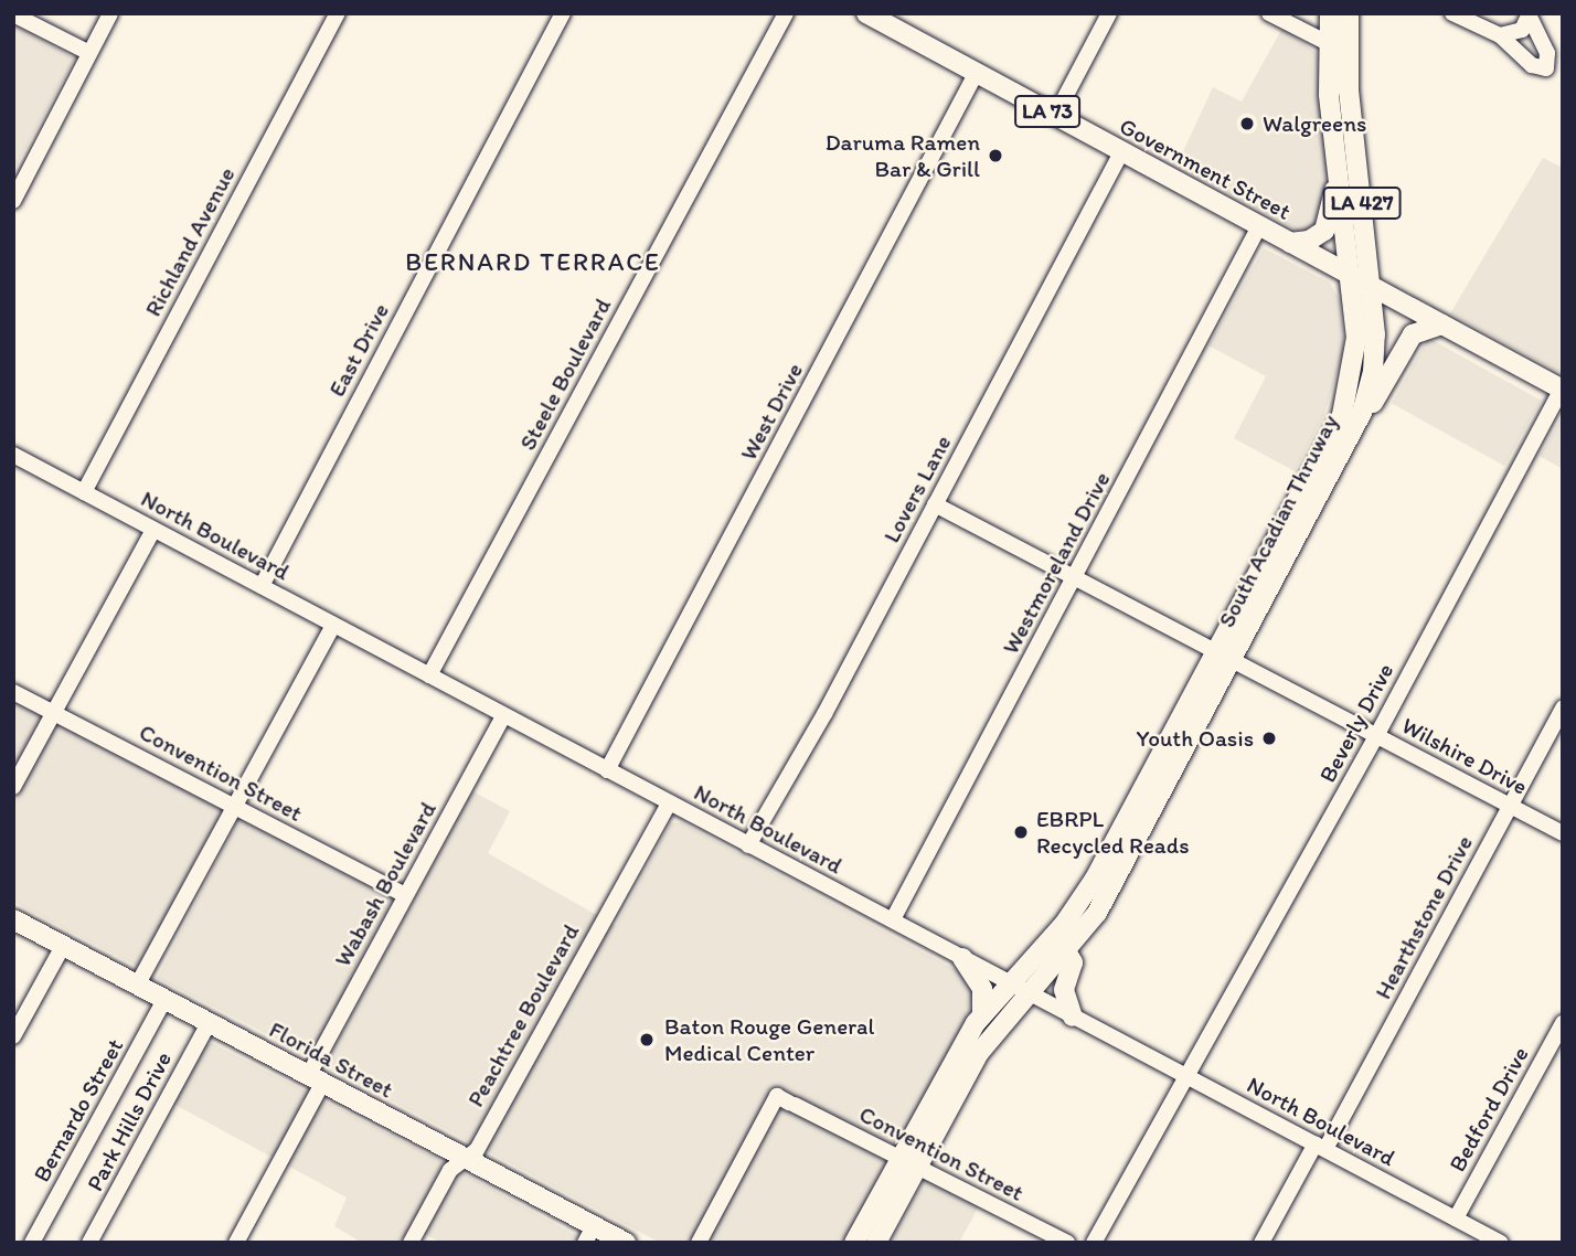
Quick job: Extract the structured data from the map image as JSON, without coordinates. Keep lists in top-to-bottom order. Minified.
{"streets":{"main road":["LA 73","Government Street","LA 427","South Acadian Thruway","Florida Street"],"street":["Richland Avenue","East Drive","Steele Boulevard","West Drive","Lovers Lane","North Boulevard","Westmoreland Drive","Beverly Drive","Wilshire Drive","Convention Street","Wabash Boulevard","Hearthstone Drive","Peachtree Boulevard","Bedford Drive","Bernardo Street","Park Hills Drive"]},"crossings":[["Government Street","West Drive"],["Government Street","Lovers Lane"],["Government Street","South Acadian Thruway"],["Government Street","Westmoreland Drive"],["Government Street","Beverly Drive"],["Richland Avenue","North Boulevard"],["East Drive","North Boulevard"],["Steele Boulevard","North Boulevard"],["West Drive","North Boulevard"],["Lovers Lane","North Boulevard"],["Lovers Lane","Wilshire Drive"],["South Acadian Thruway","North Boulevard"],["South Acadian Thruway","Wilshire Drive"],["South Acadian Thruway","Convention Street"],["North Boulevard","Westmoreland Drive"],["North Boulevard","Beverly Drive"],["North Boulevard","Wabash Boulevard"],["North Boulevard","Hearthstone Drive"],["North Boulevard","Peachtree Boulevard"],["North Boulevard","Bedford Drive"],["Westmoreland Drive","Wilshire Drive"],["Beverly Drive","Wilshire Drive"],["Wilshire Drive","Hearthstone Drive"],["Convention Street","Wabash Boulevard"],["Wabash Boulevard","Florida Street"],["Peachtree Boulevard","Florida Street"],["Florida Street","Bernardo Street"],["Florida Street","Park Hills Drive"]],"districts":["BERNARD TERRACE"],"places":["Walgreens","Daruma Ramen Bar & Grill","Youth Oasis","EBRPL Recycled Reads","Baton Rouge General Medical Center"]}
